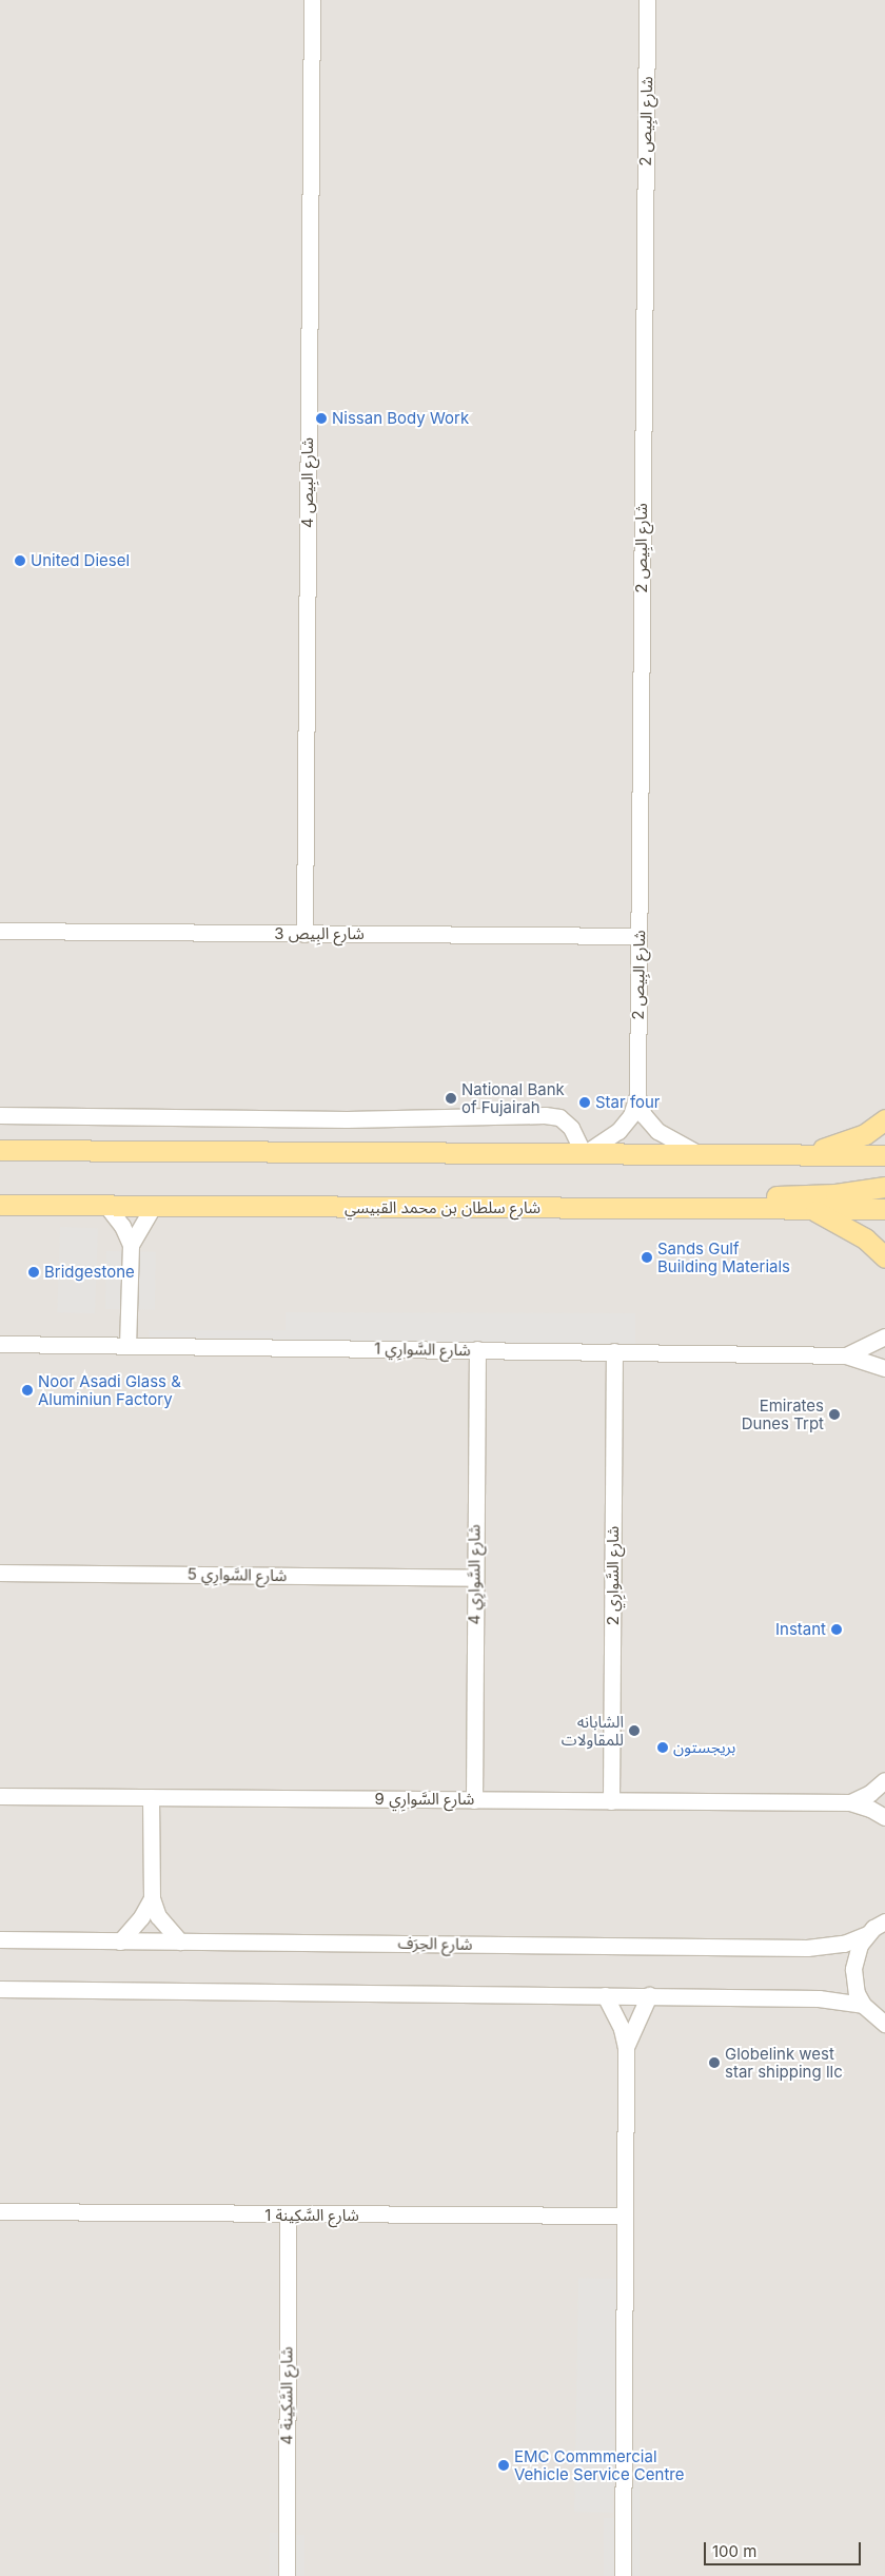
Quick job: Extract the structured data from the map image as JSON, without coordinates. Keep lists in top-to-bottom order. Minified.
{"streets":{"main road":["شارع سلطان بن محمد القبيسي"],"street":["شارع البِيص 2","شارع البِيص 4","شارع البِيص 3","شارع السَّوارِي 1","شارع السَّوارِي 5","شارع السَّوارِي 4","شارع السَّوارِي 2","شارع السَّوارِي 9","شارع الحِرَف","شارع السَّكِينة 1","شارع السَّكِينة 4"]},"crossings":[["شارع البِيص 2","شارع البِيص 3"],["شارع البِيص 4","شارع البِيص 3"],["شارع السَّوارِي 1","شارع السَّوارِي 4"],["شارع السَّوارِي 1","شارع السَّوارِي 2"],["شارع السَّوارِي 5","شارع السَّوارِي 4"],["شارع السَّوارِي 4","شارع السَّوارِي 9"],["شارع السَّوارِي 2","شارع السَّوارِي 9"],["شارع السَّكِينة 1","شارع السَّكِينة 4"]],"places":["Nissan Body Work","United Diesel","National Bank of Fujairah","Star four","Sands Gulf Building Materials","Bridgestone","Noor Asadi Glass & Aluminiun Factory","Emirates Dunes Trpt","Instant","الشابانه للمقاولات","بريجستون","Globelink west star shipping llc","EMC Commmercial Vehicle Service Centre"],"scale_bar":"100 m"}
